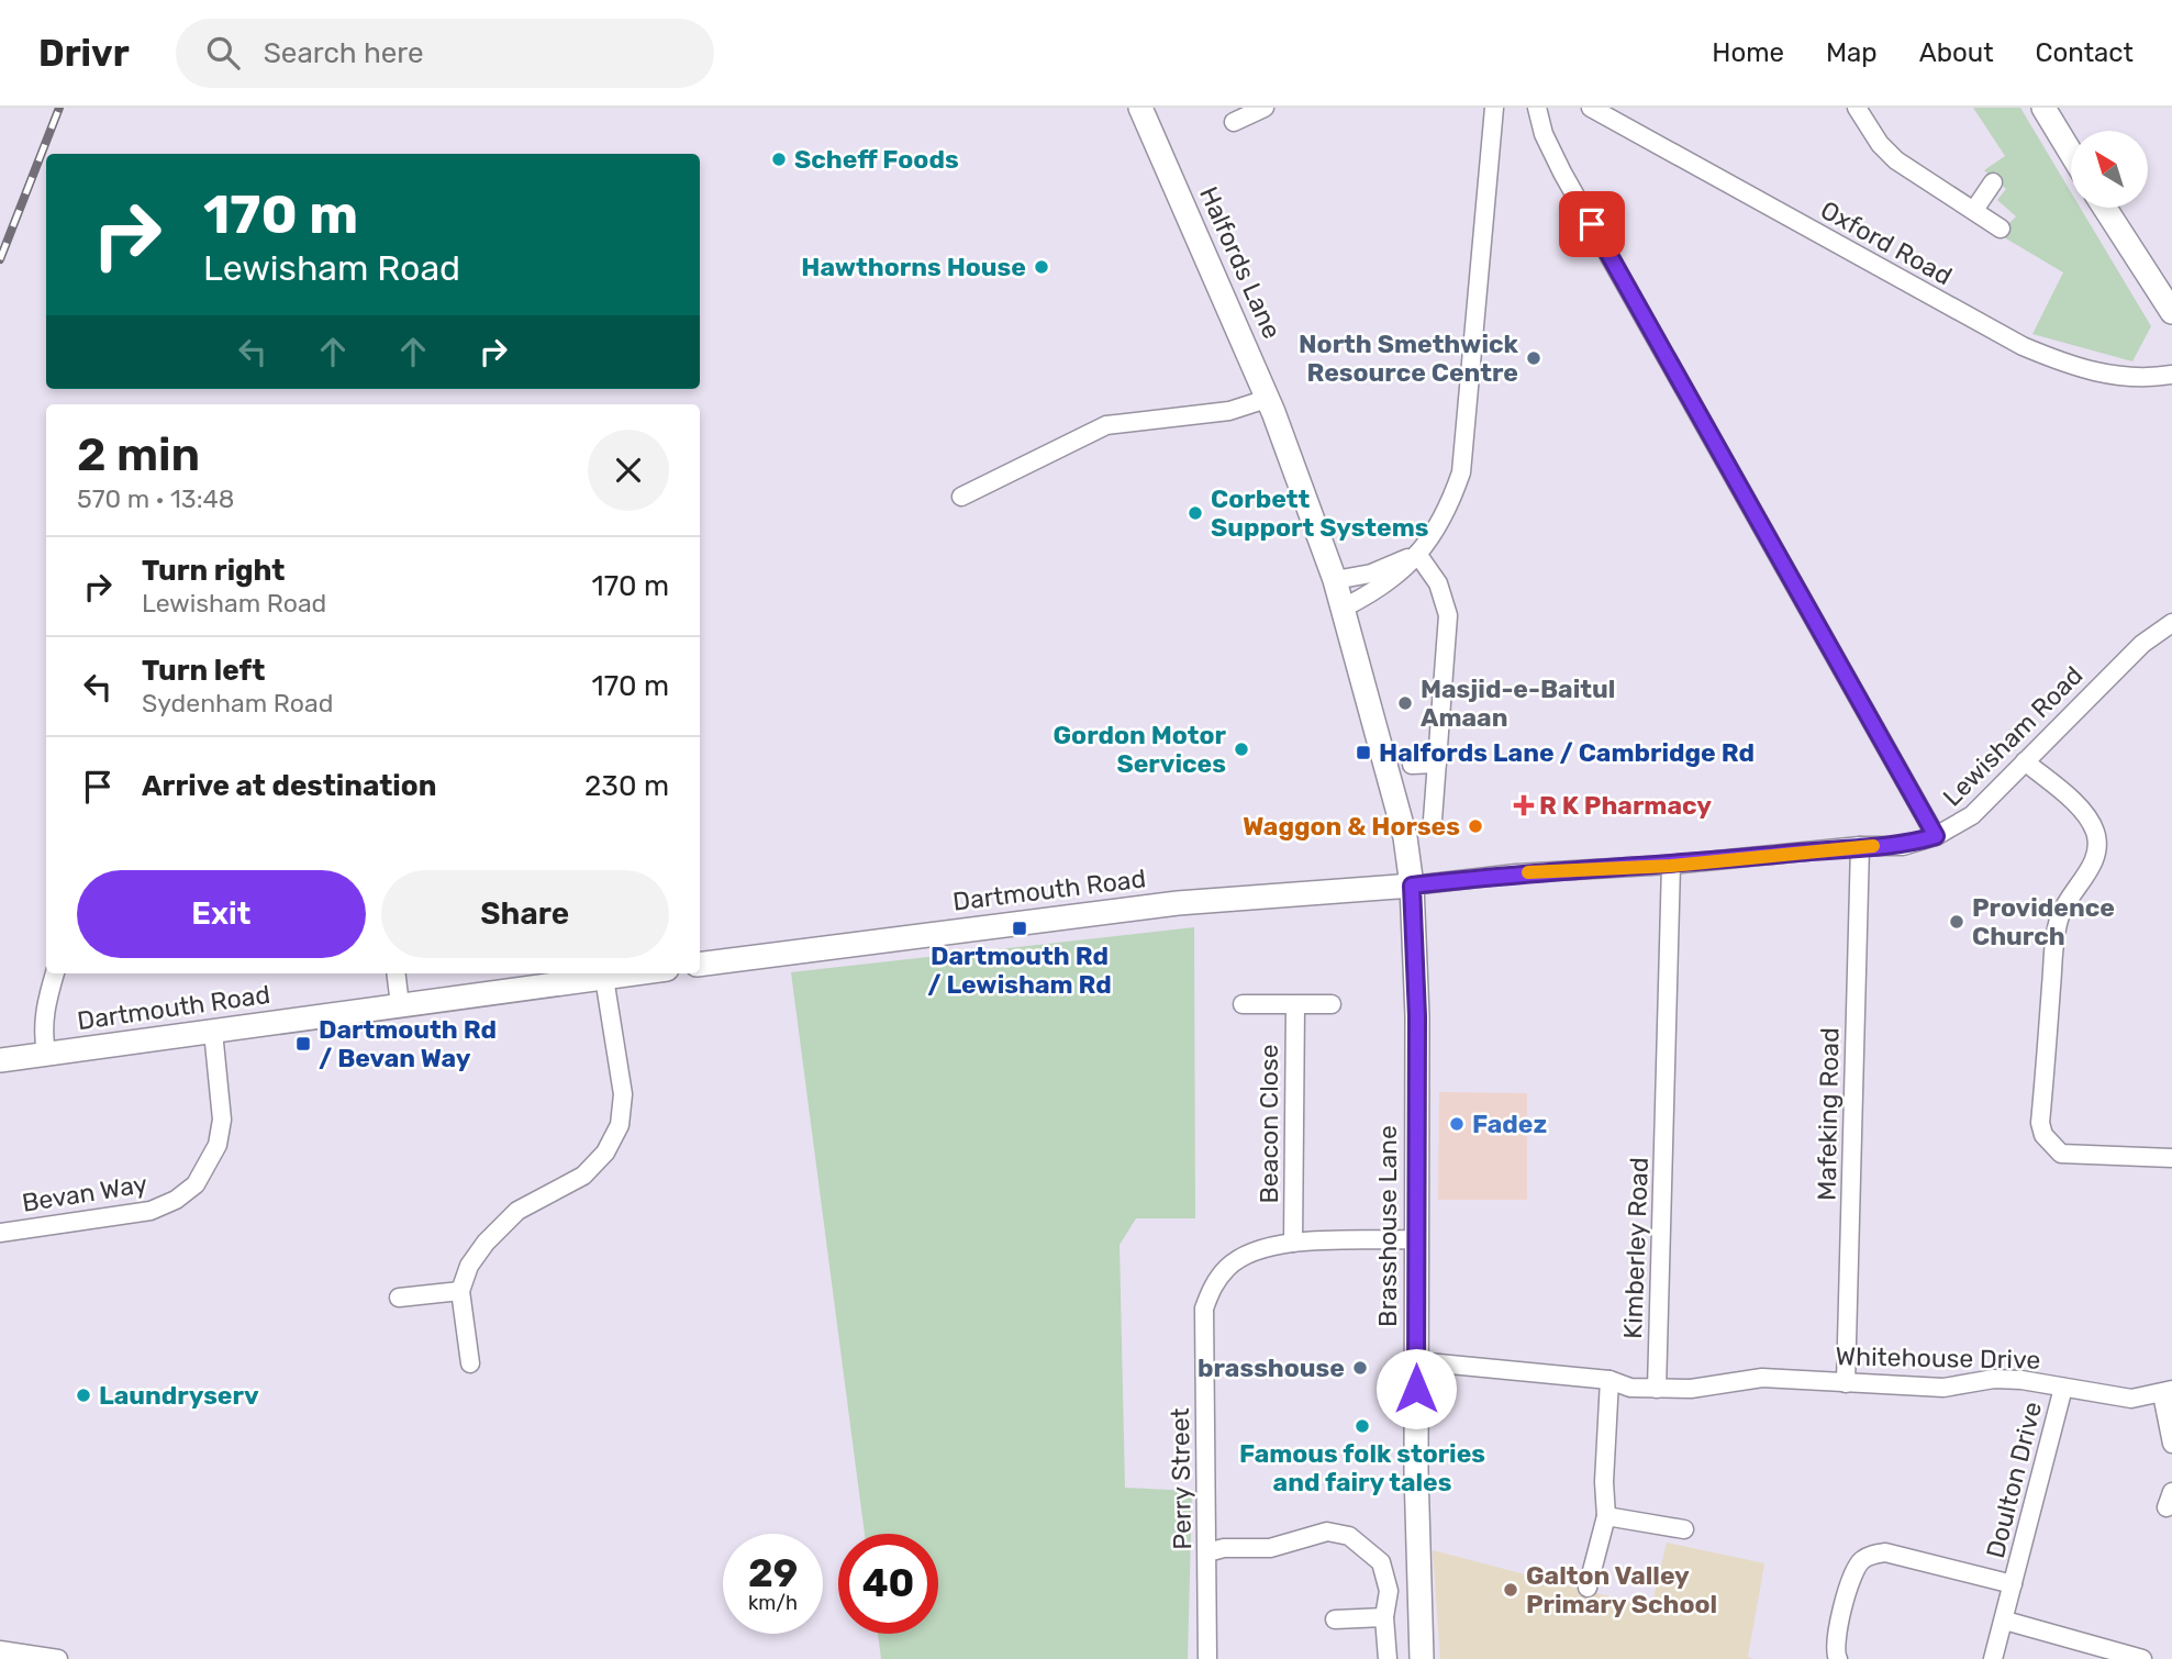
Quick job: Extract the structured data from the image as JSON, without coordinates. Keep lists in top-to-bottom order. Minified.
{"streets":{"street":["Oxford Road","Halfords Lane","Lewisham Road","Dartmouth Road","Mafeking Road","Beacon Close","Bevan Way","Brasshouse Lane","Kimberley Road","Whitehouse Drive","Perry Street","Doulton Drive"]},"crossings":[["Halfords Lane","Lewisham Road"],["Halfords Lane","Dartmouth Road"],["Halfords Lane","Brasshouse Lane"],["Lewisham Road","Dartmouth Road"],["Lewisham Road","Mafeking Road"],["Lewisham Road","Brasshouse Lane"],["Lewisham Road","Kimberley Road"],["Dartmouth Road","Bevan Way"],["Dartmouth Road","Brasshouse Lane"],["Mafeking Road","Whitehouse Drive"],["Beacon Close","Perry Street"],["Brasshouse Lane","Perry Street"],["Kimberley Road","Whitehouse Drive"],["Whitehouse Drive","Doulton Drive"]],"places":{"other":["Scheff Foods","Hawthorns House","North Smethwick Resource Centre","Corbett Support Systems","Masjid-e-Baitul Amaan","Gordon Motor Services","Waggon & Horses","Providence Church","Fadez","brasshouse","Laundryserv","Famous folk stories and fairy tales","Galton Valley Primary School"],"transit":["Halfords Lane / Cambridge Rd","Dartmouth Rd / Lewisham Rd","Dartmouth Rd / Bevan Way"],"health":["R K Pharmacy"]},"north":"top left","page":{"header":"Drivr","search":"Search here","nav":["Home","Map","About","Contact"],"turn":["170 m","Lewisham Road"],"heading":["2 min","570 m · 13:48"],"list":[{"name":"Turn right","note":"Lewisham Road","value":"170 m"},{"name":"Turn left","note":"Sydenham Road","value":"170 m"},{"name":"Arrive at destination","value":"230 m"}],"buttons":["Exit","Share"],"speed":"29 km/h","limit":"40"}}
